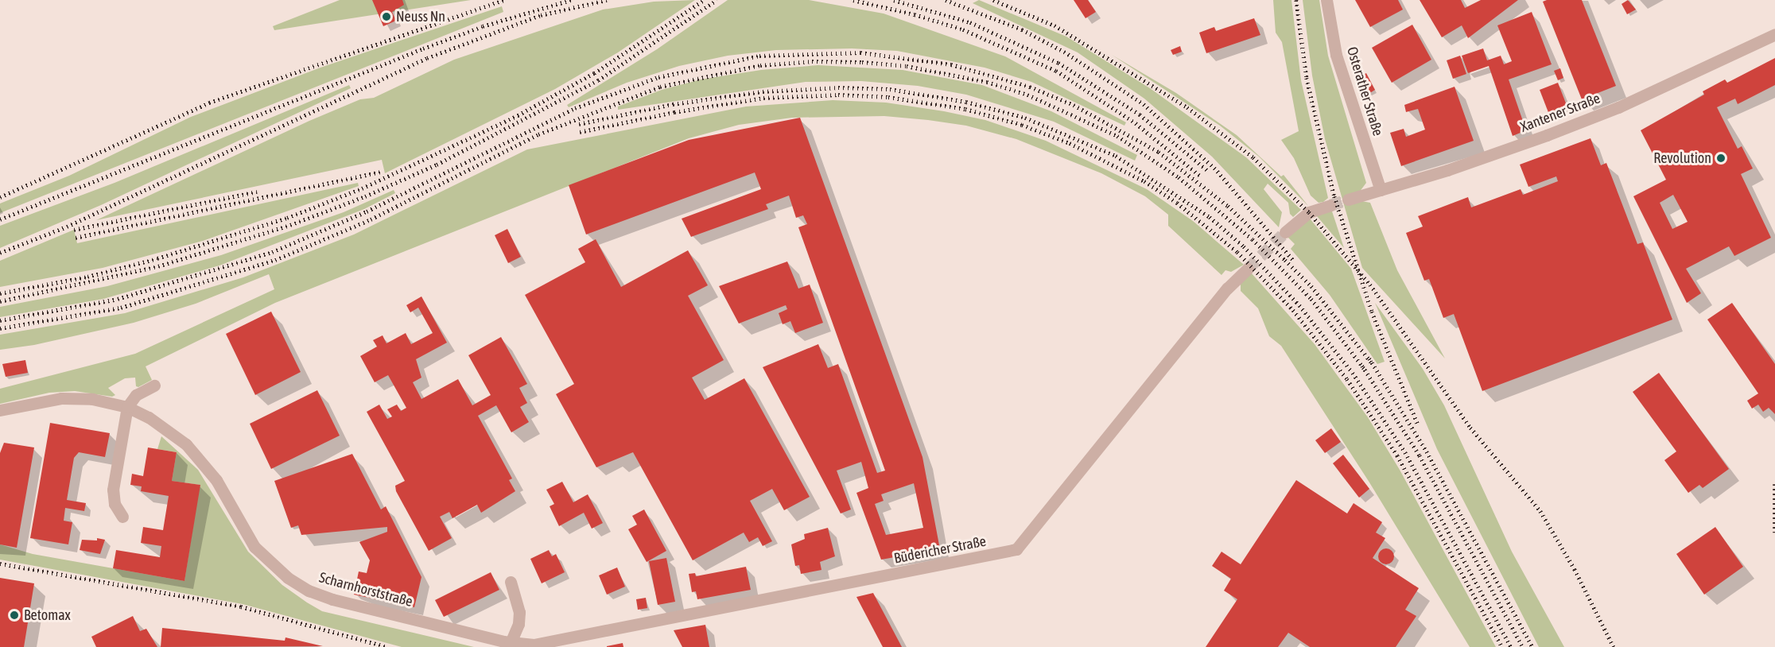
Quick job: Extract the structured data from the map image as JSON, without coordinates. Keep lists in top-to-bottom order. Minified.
{"streets":{"street":["Osterather Straße","Xantener Straße","Büdericher Straße","Scharnhorststraße"]},"crossings":[["Osterather Straße","Xantener Straße"],["Büdericher Straße","Scharnhorststraße"]],"places":["Neuss Nn","Revolution","Betomax"]}
